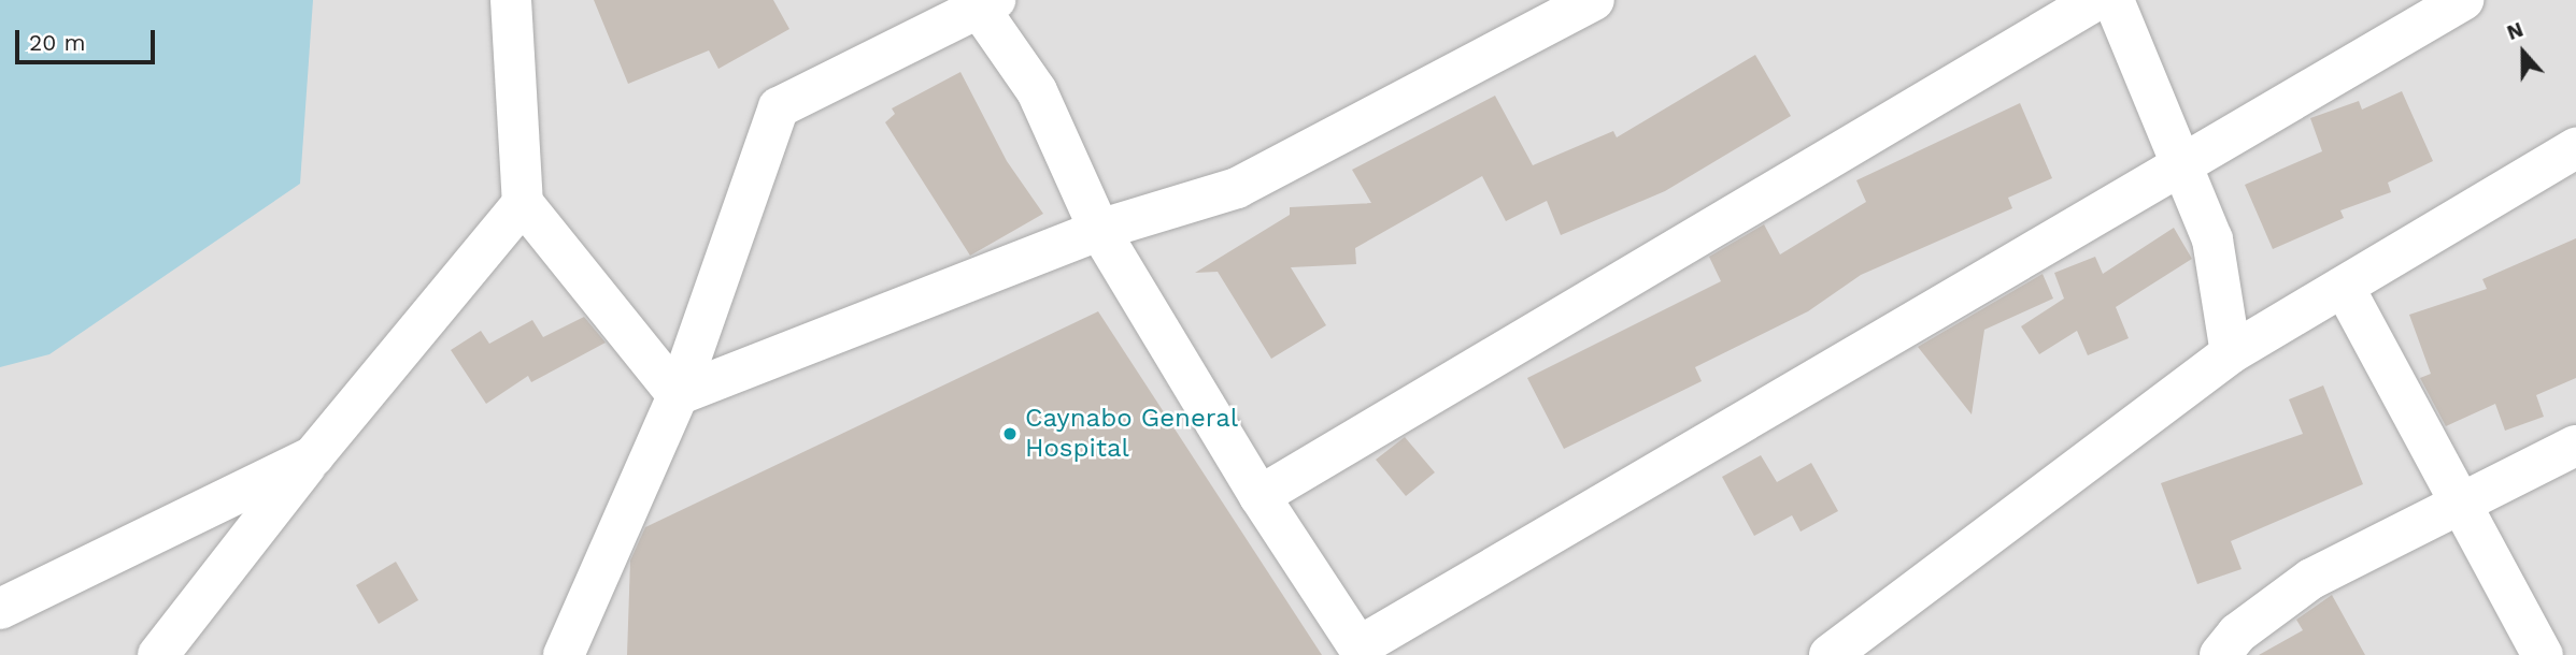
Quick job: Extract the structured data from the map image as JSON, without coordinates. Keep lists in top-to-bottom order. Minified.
{"places":["Caynabo General Hospital"],"scale_bar":"20 m","north":"top"}
